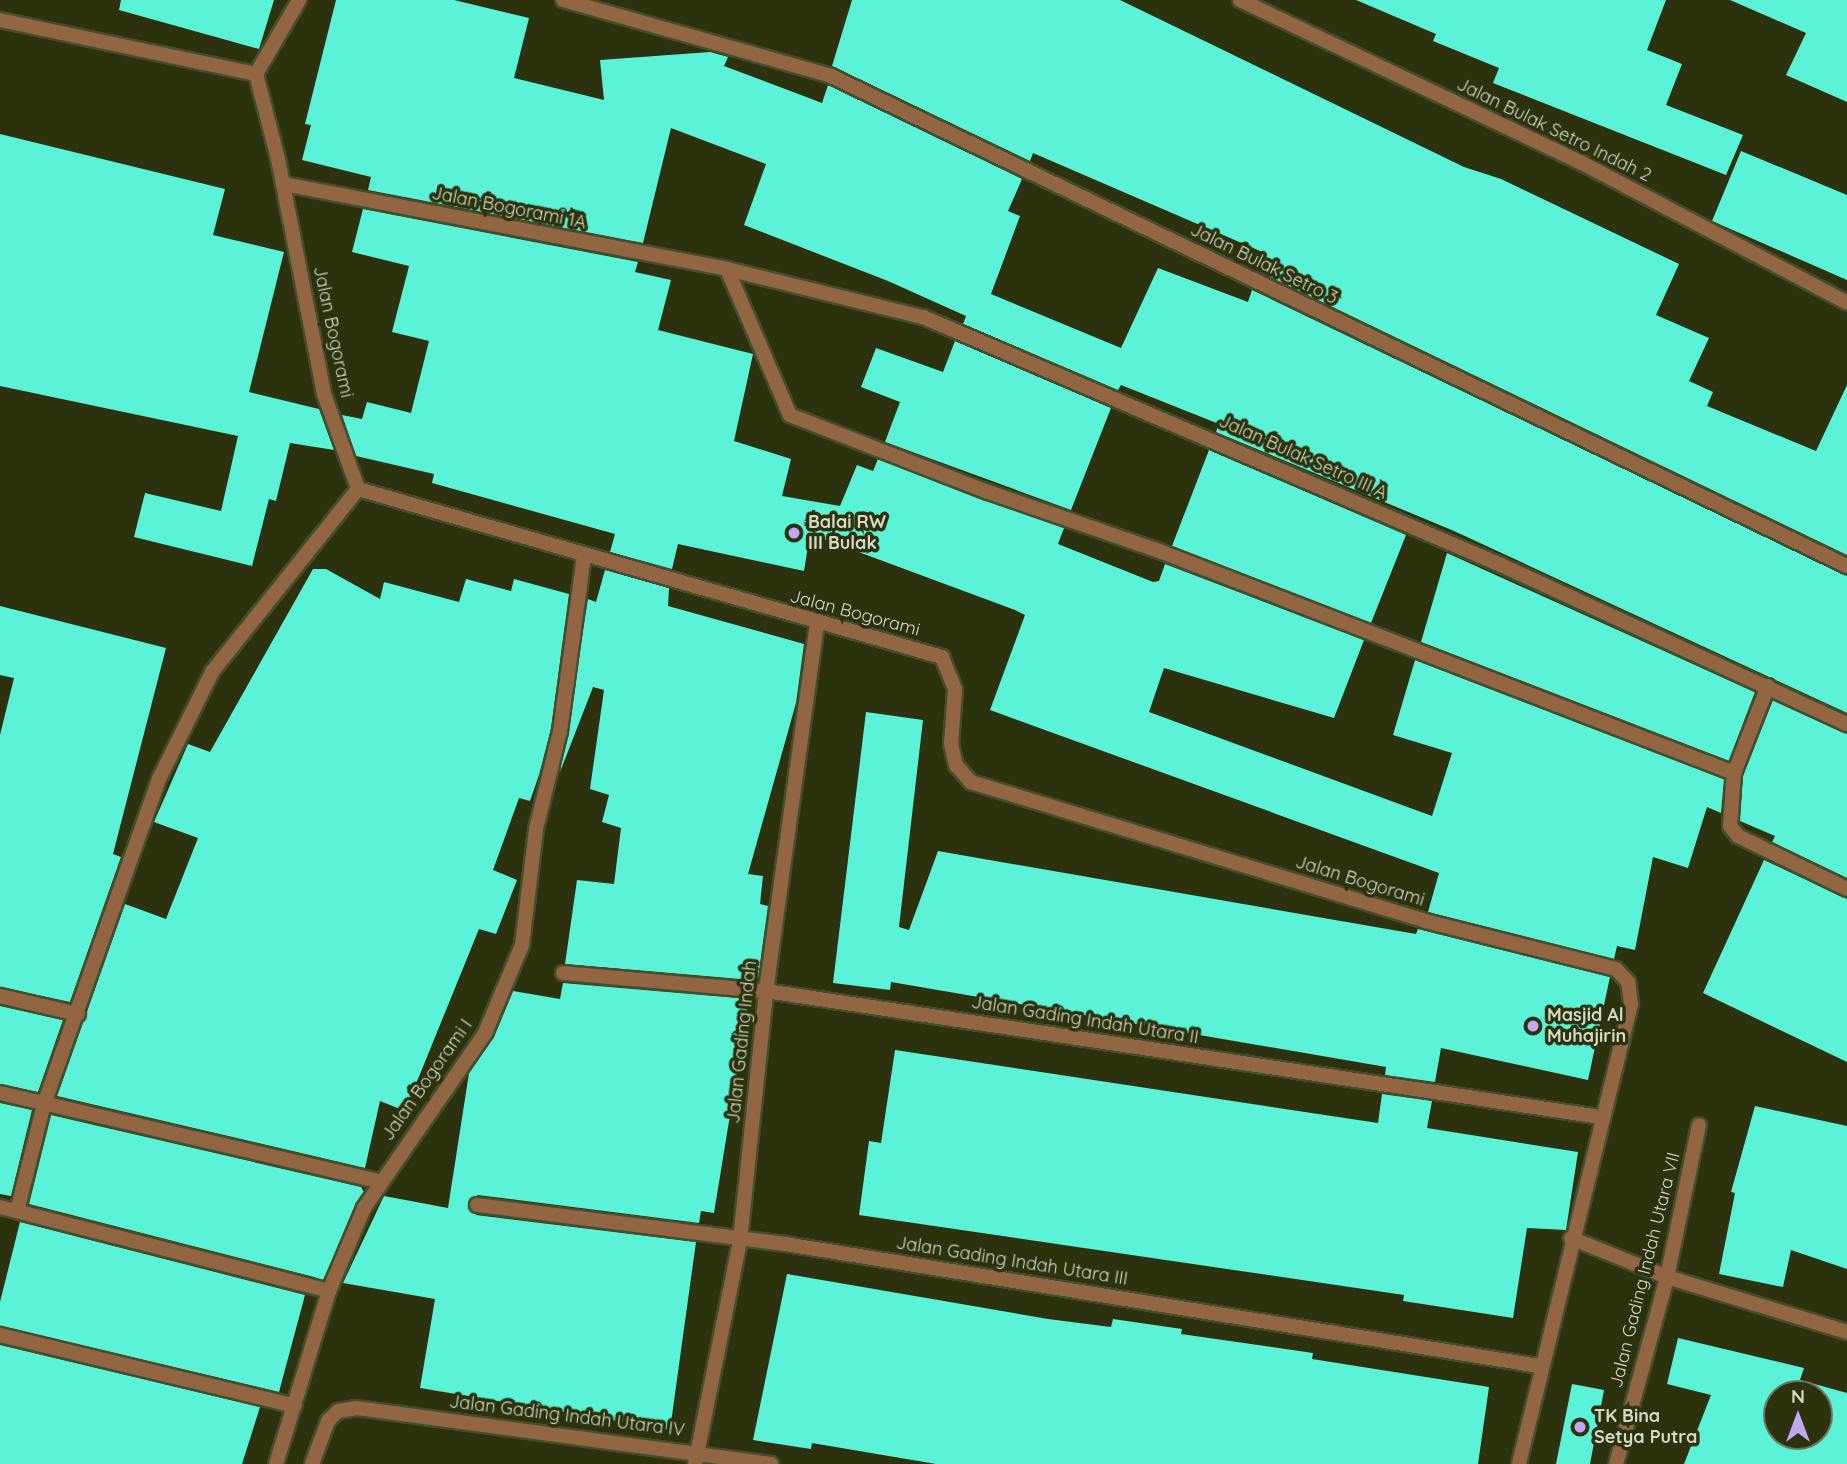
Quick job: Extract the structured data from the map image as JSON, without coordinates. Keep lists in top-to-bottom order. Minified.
{"streets":{"street":["Jalan Bulak Setro Indah 2","Jalan Bogorami 1A","Jalan Bulak Setro 3","Jalan Bogorami","Jalan Bulak Setro III A","Jalan Gading Indah Utara II","Jalan Gading Indah","Jalan Bogorami I","Jalan Gading Indah Utara III","Jalan Gading Indah Utara VII","Jalan Gading Indah Utara IV"]},"crossings":[["Jalan Bogorami 1A","Jalan Bogorami"],["Jalan Bogorami 1A","Jalan Bulak Setro III A"],["Jalan Bogorami","Jalan Gading Indah Utara II"],["Jalan Bogorami","Jalan Gading Indah"],["Jalan Bogorami","Jalan Bogorami I"],["Jalan Gading Indah Utara II","Jalan Gading Indah"],["Jalan Gading Indah","Jalan Gading Indah Utara III"],["Jalan Gading Indah","Jalan Gading Indah Utara IV"]],"places":["Balai RW III Bulak","Masjid Al Muhajirin","TK Bina Setya Putra"],"north":"top"}
